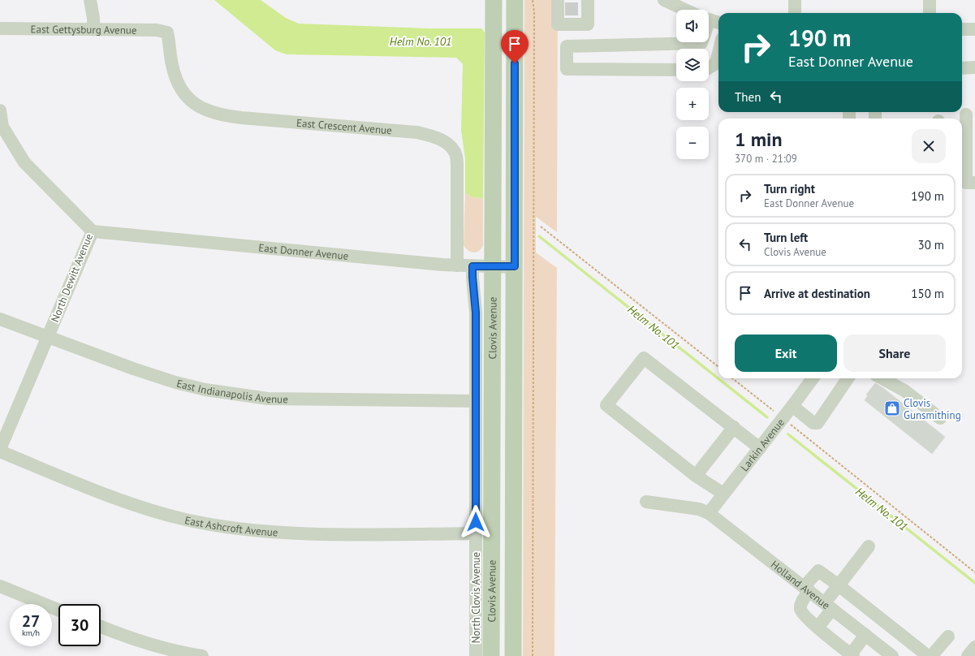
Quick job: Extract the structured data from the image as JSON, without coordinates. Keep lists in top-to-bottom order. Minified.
{"streets":{"main road":["Clovis Avenue"],"street":["East Gettysburg Avenue","East Crescent Avenue","East Donner Avenue","North Dewitt Avenue","East Indianapolis Avenue","Larkin Avenue","East Ashcroft Avenue","Holland Avenue","North Clovis Avenue"]},"crossings":[["East Gettysburg Avenue","East Crescent Avenue"],["East Crescent Avenue","East Donner Avenue"],["East Donner Avenue","North Dewitt Avenue"],["East Donner Avenue","Clovis Avenue"],["East Donner Avenue","North Clovis Avenue"],["North Dewitt Avenue","East Indianapolis Avenue"],["East Indianapolis Avenue","North Clovis Avenue"],["Larkin Avenue","Holland Avenue"],["East Ashcroft Avenue","North Clovis Avenue"]],"water":["Helm No. 101"],"places":{"shop":["Clovis Gunsmithing"]},"page":{"map_buttons":["+","−"],"turn":["190 m","East Donner Avenue"],"then":"Then","heading":["1 min","370 m · 21:09"],"list":[{"name":"Turn right","note":"East Donner Avenue","value":"190 m"},{"name":"Turn left","note":"Clovis Avenue","value":"30 m"},{"name":"Arrive at destination","value":"150 m"}],"buttons":["Exit","Share"],"speed":"27 km/h","limit":"30"}}
